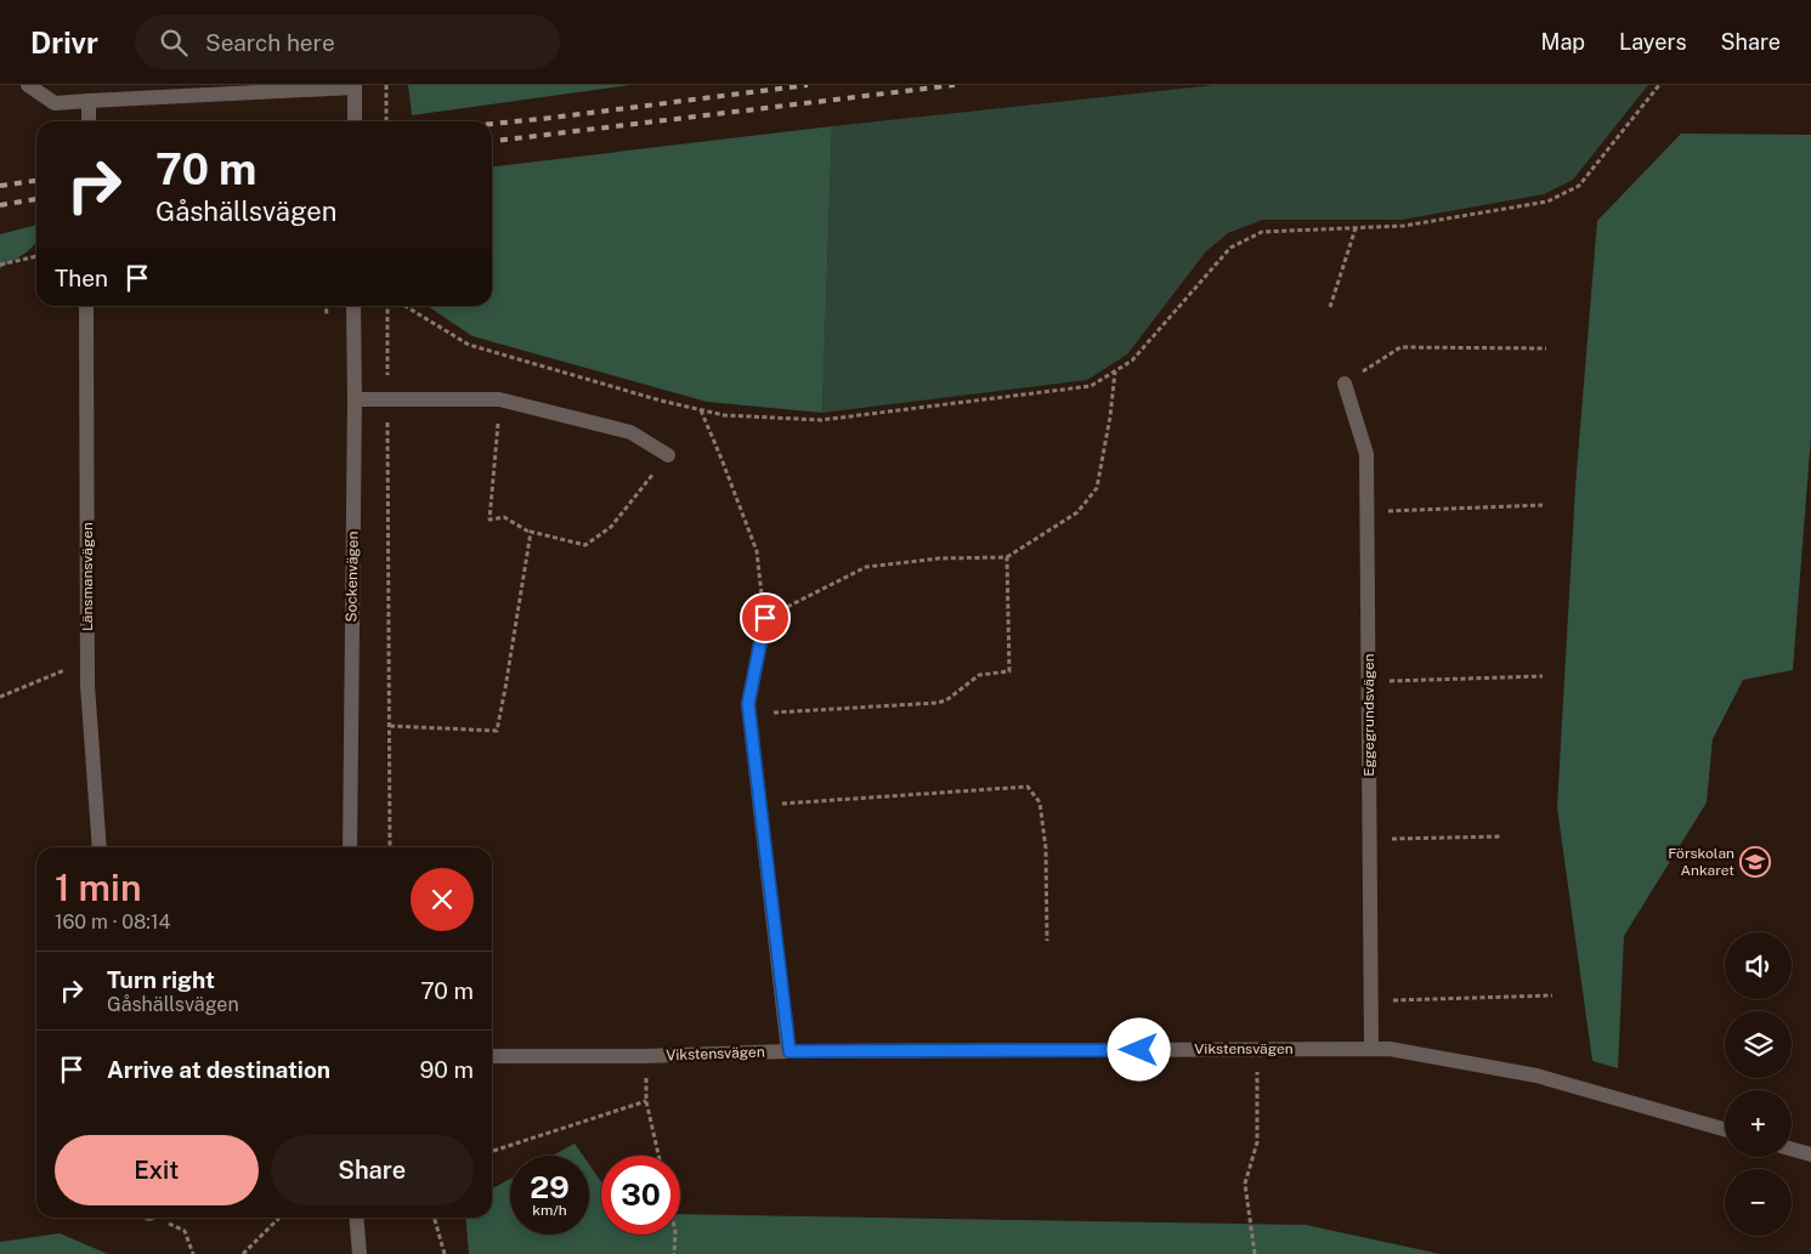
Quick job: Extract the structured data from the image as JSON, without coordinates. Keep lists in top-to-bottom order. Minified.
{"streets":{"street":["Länsmansvägen","Sockenvägen","Eggegrundsvägen","Vikstensvägen"]},"crossings":[["Eggegrundsvägen","Vikstensvägen"]],"places":{"school or university":["Förskolan Ankaret"]},"page":{"header":"Drivr","search":"Search here","nav":["Map","Layers","Share"],"turn":["70 m","Gåshällsvägen"],"then":"Then","heading":["1 min","160 m · 08:14"],"map_buttons":["+","−"],"list":[{"name":"Turn right","note":"Gåshällsvägen","value":"70 m"},{"name":"Arrive at destination","value":"90 m"}],"buttons":["Exit","Share"],"speed":"29 km/h","limit":"30"}}
